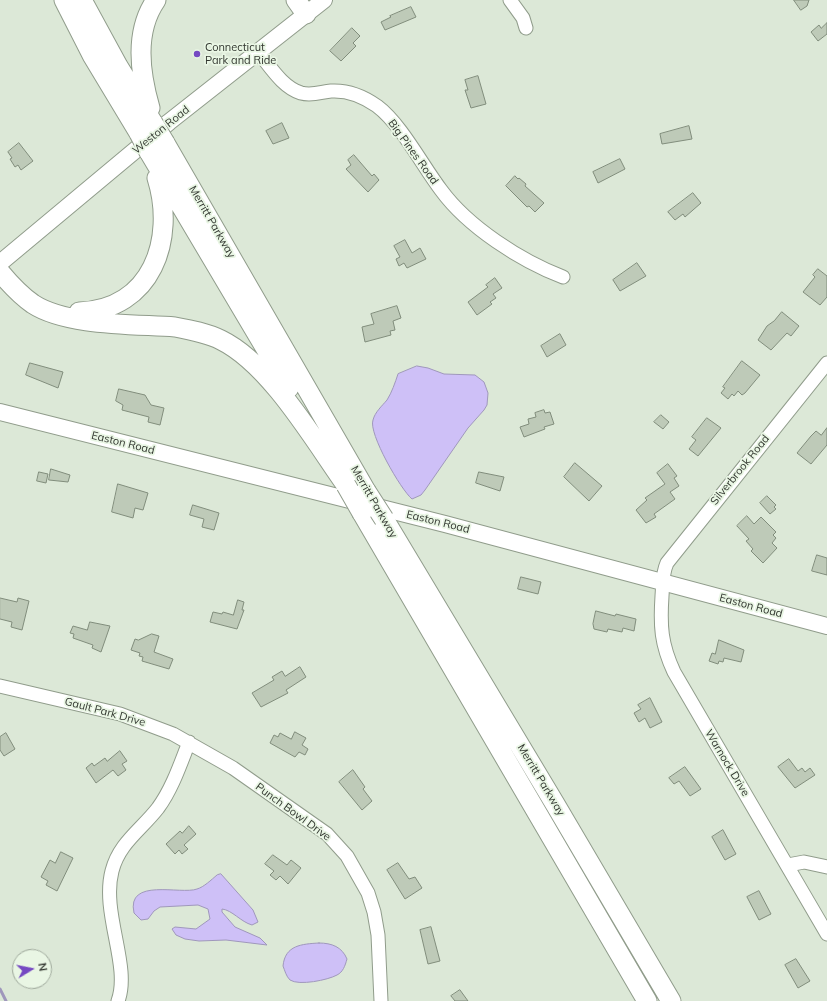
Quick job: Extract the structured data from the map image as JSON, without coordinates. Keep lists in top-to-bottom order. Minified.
{"streets":{"highway":["Merritt Parkway"],"main road":["Weston Road","Easton Road"],"street":["Big Pines Road","Silverbrook Road","Gault Park Drive","Warnock Drive","Punch Bowl Drive"]},"crossings":[["Weston Road","Big Pines Road"],["Easton Road","Silverbrook Road"],["Easton Road","Warnock Drive"],["Silverbrook Road","Warnock Drive"],["Gault Park Drive","Punch Bowl Drive"]],"places":["Connecticut Park and Ride"],"north":"right"}
